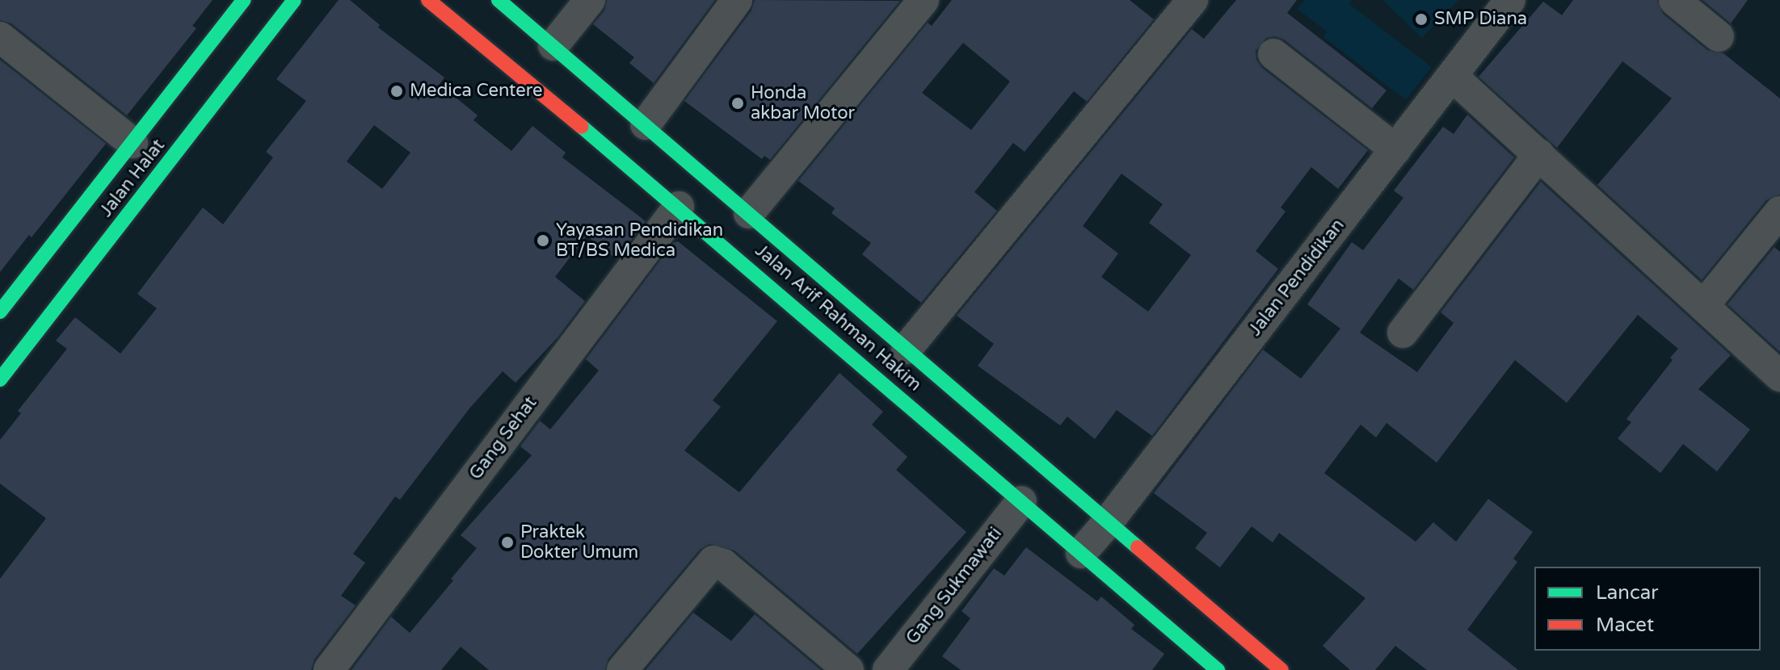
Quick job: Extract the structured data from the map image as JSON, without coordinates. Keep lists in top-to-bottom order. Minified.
{"streets":{"main road":["Jalan Halat","Jalan Arif Rahman Hakim"],"street":["Jalan Pendidikan","Gang Sehat","Gang Sukmawati"]},"crossings":[["Jalan Pendidikan","Jalan Arif Rahman Hakim"],["Jalan Arif Rahman Hakim","Gang Sehat"],["Jalan Arif Rahman Hakim","Gang Sukmawati"]],"places":["SMP Diana","Medica Centere","Honda akbar Motor","Yayasan Pendidikan BT/BS Medica","Praktek Dokter Umum"],"legend":["Lancar","Macet"]}
